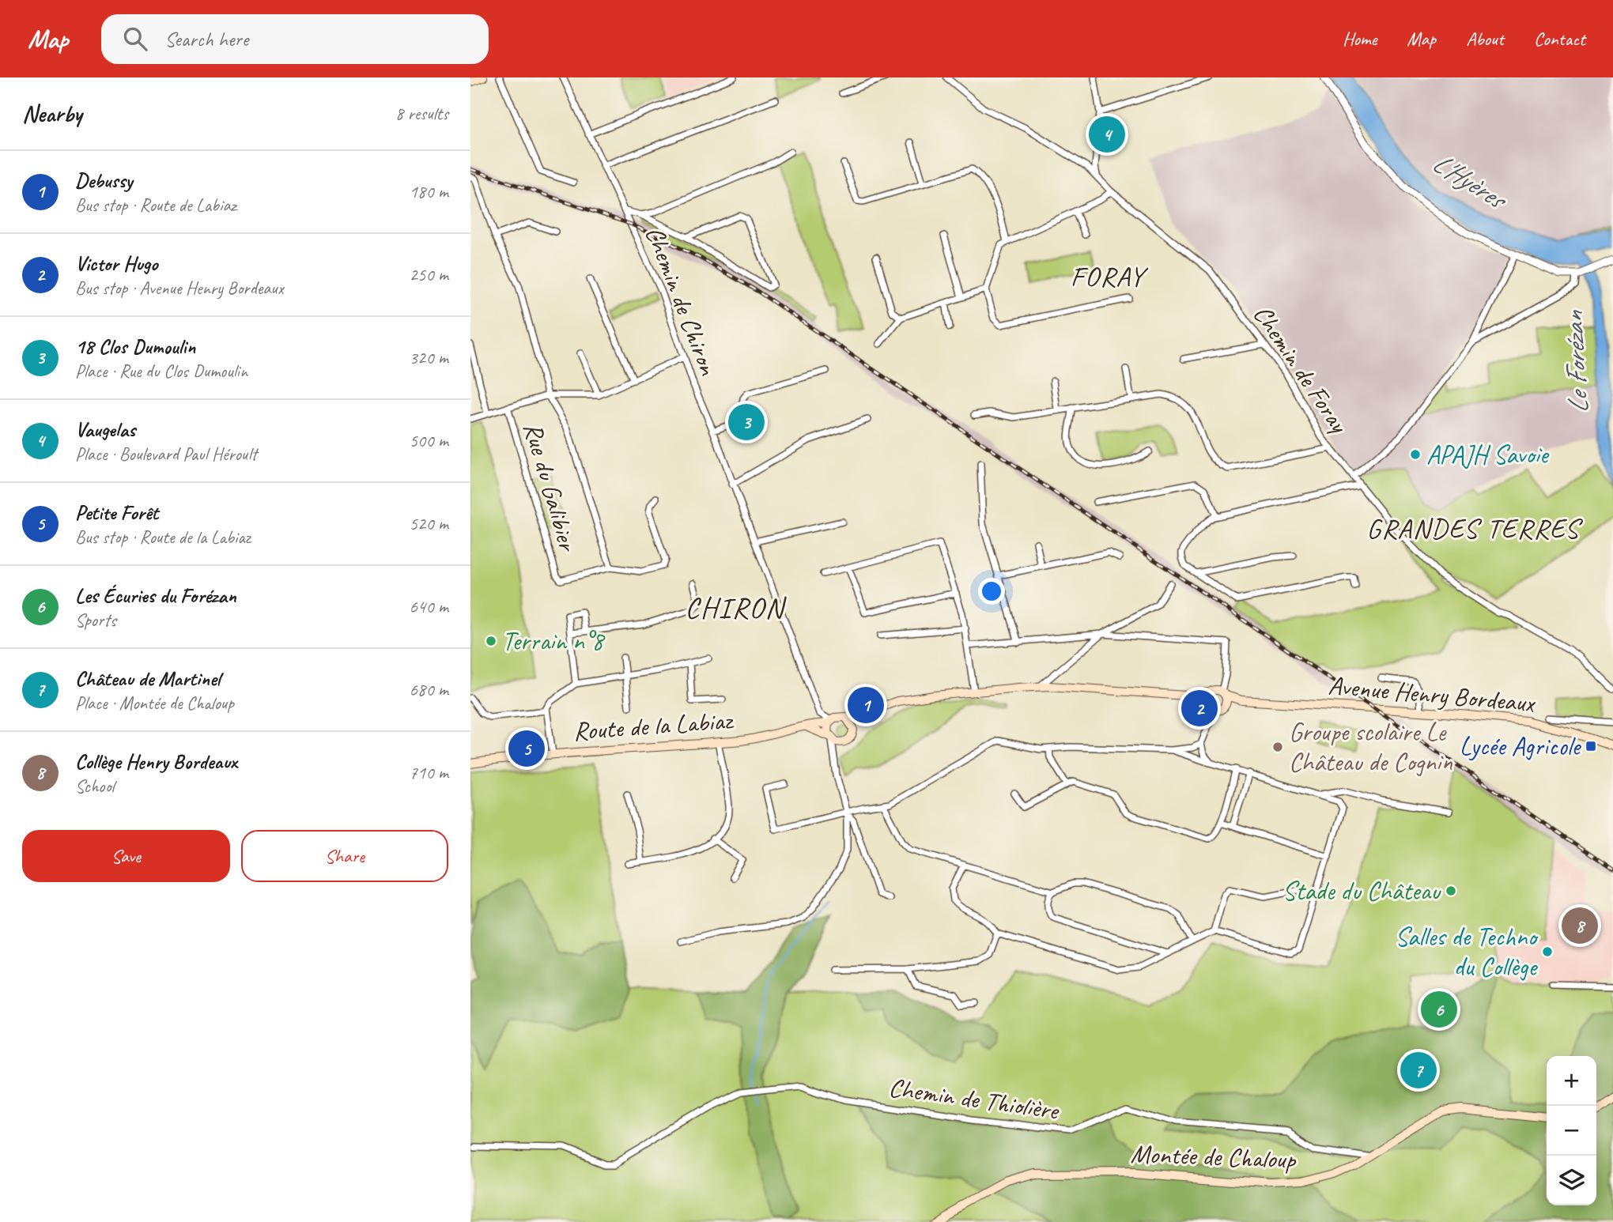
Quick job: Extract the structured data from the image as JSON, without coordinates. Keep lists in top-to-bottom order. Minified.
{"streets":{"main road":["Avenue Henry Bordeaux","Route de la Labiaz","Montée de Chaloup"],"street":["Chemin de Chiron","Chemin de Foray","Rue du Galibier","Chemin de Thiolière"]},"crossings":[["Chemin de Thiolière","Montée de Chaloup"]],"districts":["FORAY","GRANDES TERRES","CHIRON"],"water":["L'Hyères","Le Forézan"],"places":{"other":["APAJH Savoie","Terrain n°8","Groupe scolaire Le Château de Cognin","Stade du Château","Salles de Techno du Collège"],"transit":["Lycée Agricole"]},"page":{"header":"Map","search":"Search here","nav":["Home","Map","About","Contact"],"heading":["Nearby","8 results"],"pins":["4","3","1","2","5","8","6","7"],"list":[{"mark":"1","name":"Debussy","note":"Bus stop · Route de Labiaz","value":"180 m"},{"mark":"2","name":"Victor Hugo","note":"Bus stop · Avenue Henry Bordeaux","value":"250 m"},{"mark":"3","name":"18 Clos Dumoulin","note":"Place · Rue du Clos Dumoulin","value":"320 m"},{"mark":"4","name":"Vaugelas","note":"Place · Boulevard Paul Héroult","value":"500 m"},{"mark":"5","name":"Petite Forêt","note":"Bus stop · Route de la Labiaz","value":"520 m"},{"mark":"6","name":"Les Écuries du Forézan","note":"Sports","value":"640 m"},{"mark":"7","name":"Château de Martinel","note":"Place · Montée de Chaloup","value":"680 m"},{"mark":"8","name":"Collège Henry Bordeaux","note":"School","value":"710 m"}],"buttons":["Save","Share"],"map_buttons":["+","−"]}}
